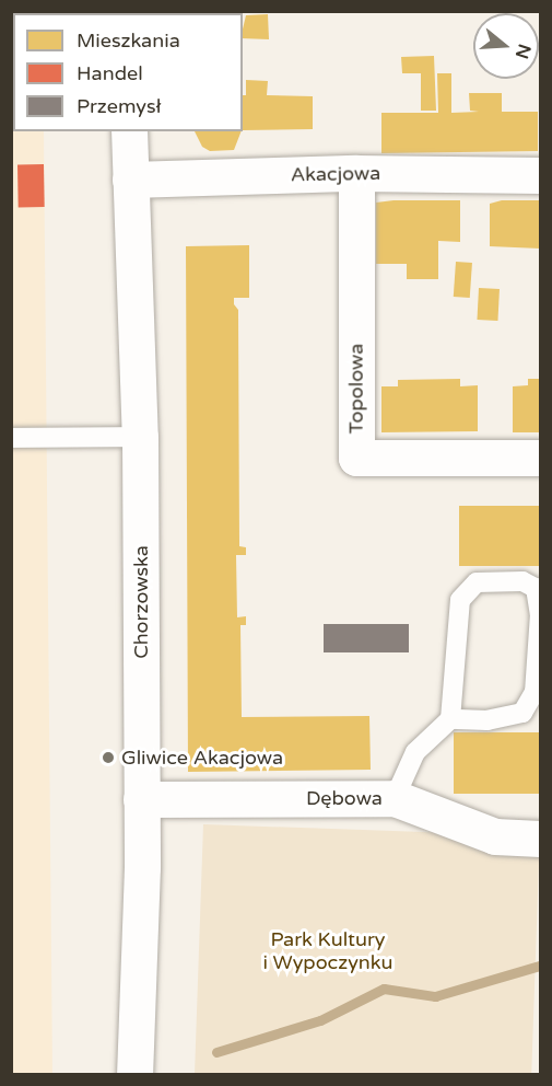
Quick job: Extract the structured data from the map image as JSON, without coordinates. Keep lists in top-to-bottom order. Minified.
{"streets":{"street":["Akacjowa","Topolowa","Chorzowska","Dębowa"]},"crossings":[["Akacjowa","Topolowa"],["Akacjowa","Chorzowska"],["Chorzowska","Dębowa"]],"parks":["Park Kultury i Wypoczynku"],"places":["Gliwice Akacjowa"],"legend":["Mieszkania","Handel","Przemysł"],"north":"right"}
